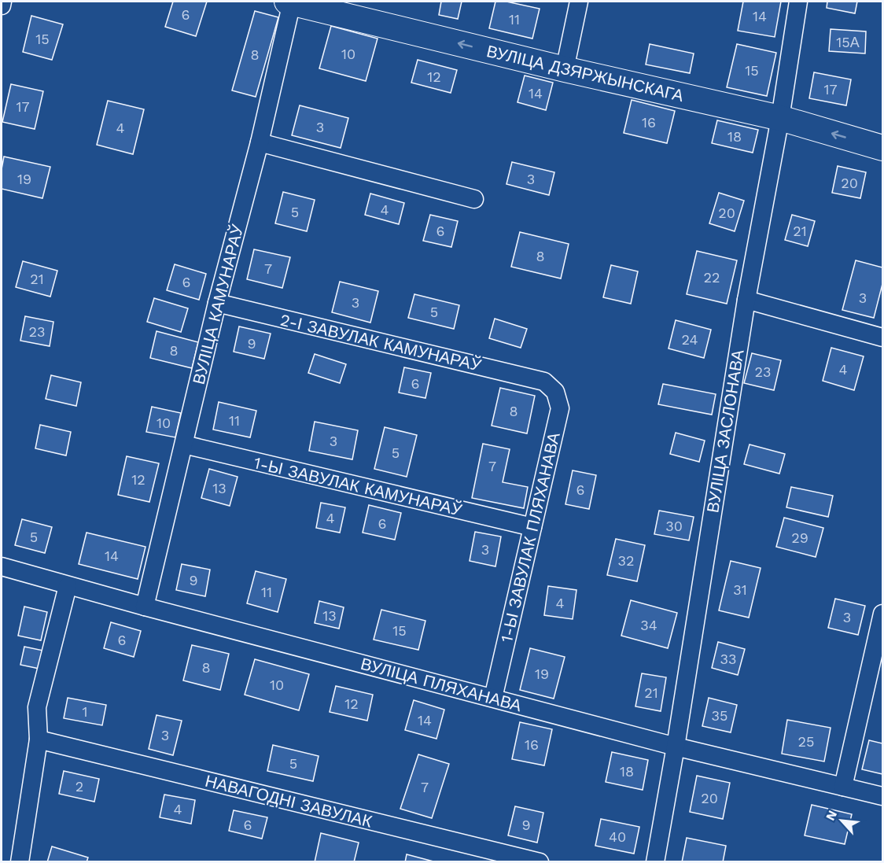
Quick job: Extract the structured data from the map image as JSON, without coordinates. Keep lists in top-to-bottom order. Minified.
{"streets":{"street":["ВУЛІЦА ДЗЯРЖЫНСКАГА","ВУЛІЦА КАМУНАРАЎ","2-І ЗАВУЛАК КАМУНАРАЎ","ВУЛІЦА ЗАСЛОНАВА","1-Ы ЗАВУЛАК КАМУНАРАЎ","1-Ы ЗАВУЛАК ПЛЯХАНАВА","ВУЛІЦА ПЛЯХАНАВА","НАВАГОДНІ ЗАВУЛАК"]},"crossings":[["ВУЛІЦА ДЗЯРЖЫНСКАГА","ВУЛІЦА КАМУНАРАЎ"],["ВУЛІЦА ДЗЯРЖЫНСКАГА","ВУЛІЦА ЗАСЛОНАВА"],["ВУЛІЦА КАМУНАРАЎ","2-І ЗАВУЛАК КАМУНАРАЎ"],["ВУЛІЦА КАМУНАРАЎ","1-Ы ЗАВУЛАК КАМУНАРАЎ"],["ВУЛІЦА КАМУНАРАЎ","ВУЛІЦА ПЛЯХАНАВА"],["2-І ЗАВУЛАК КАМУНАРАЎ","1-Ы ЗАВУЛАК ПЛЯХАНАВА"],["ВУЛІЦА ЗАСЛОНАВА","ВУЛІЦА ПЛЯХАНАВА"],["1-Ы ЗАВУЛАК КАМУНАРАЎ","1-Ы ЗАВУЛАК ПЛЯХАНАВА"],["1-Ы ЗАВУЛАК ПЛЯХАНАВА","ВУЛІЦА ПЛЯХАНАВА"]],"house_numbers":["6","14","11","15","15А","10","8","15","12","17","14","17","16","3","4","18","19","3","20","4","5","20","6","21","8","7","22","21","6","3","3","5","23","24","9","8","4","23","6","8","11","10","3","5","7","12","13","6","4","6","30","5","29","3","14","32","9","31","11","4","13","3","34","15","6","33","8","19","10","21","12","1","35","14","3","25","16","5","18","2","7","20","4","6","9","40"],"north":"top left"}
